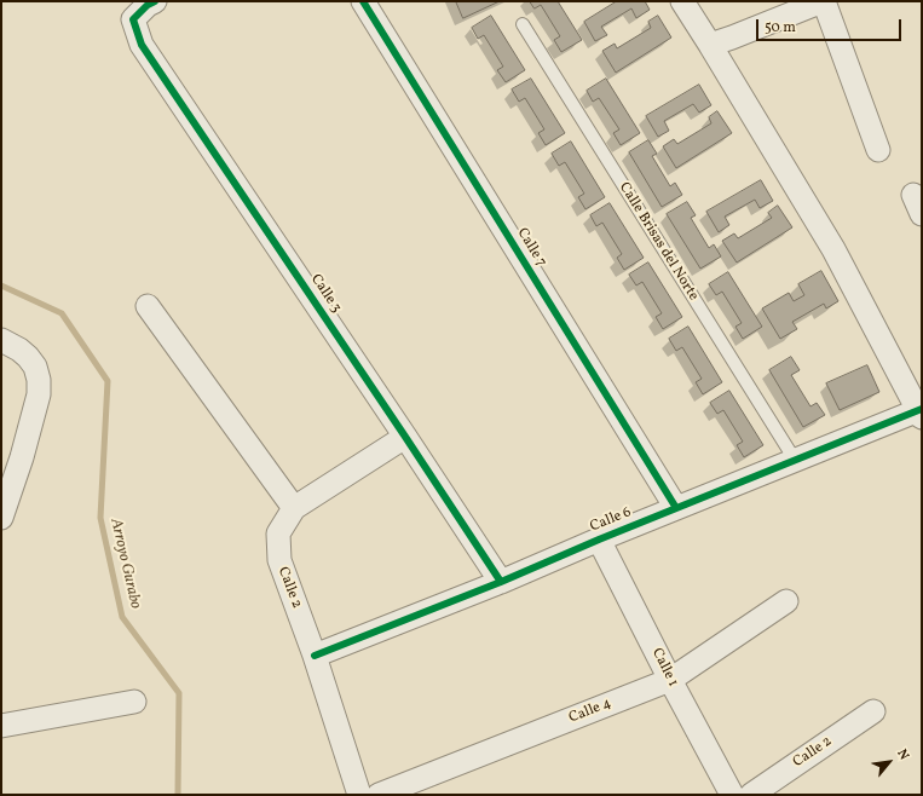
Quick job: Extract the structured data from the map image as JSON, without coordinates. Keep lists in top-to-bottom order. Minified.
{"streets":{"street":["Calle 7","Calle 3","Calle 6","Calle 2","Calle 1","Calle 4"],"lane":["Calle Brisas del Norte"]},"crossings":[["Calle Brisas del Norte","Calle 6"],["Calle 7","Calle 6"],["Calle 3","Calle 6"],["Calle 3","Calle 2"],["Calle 6","Calle 2"],["Calle 6","Calle 1"],["Calle 1","Calle 4"]],"water":["Arroyo Gurabo"],"scale_bar":"50 m","north":"top right"}
